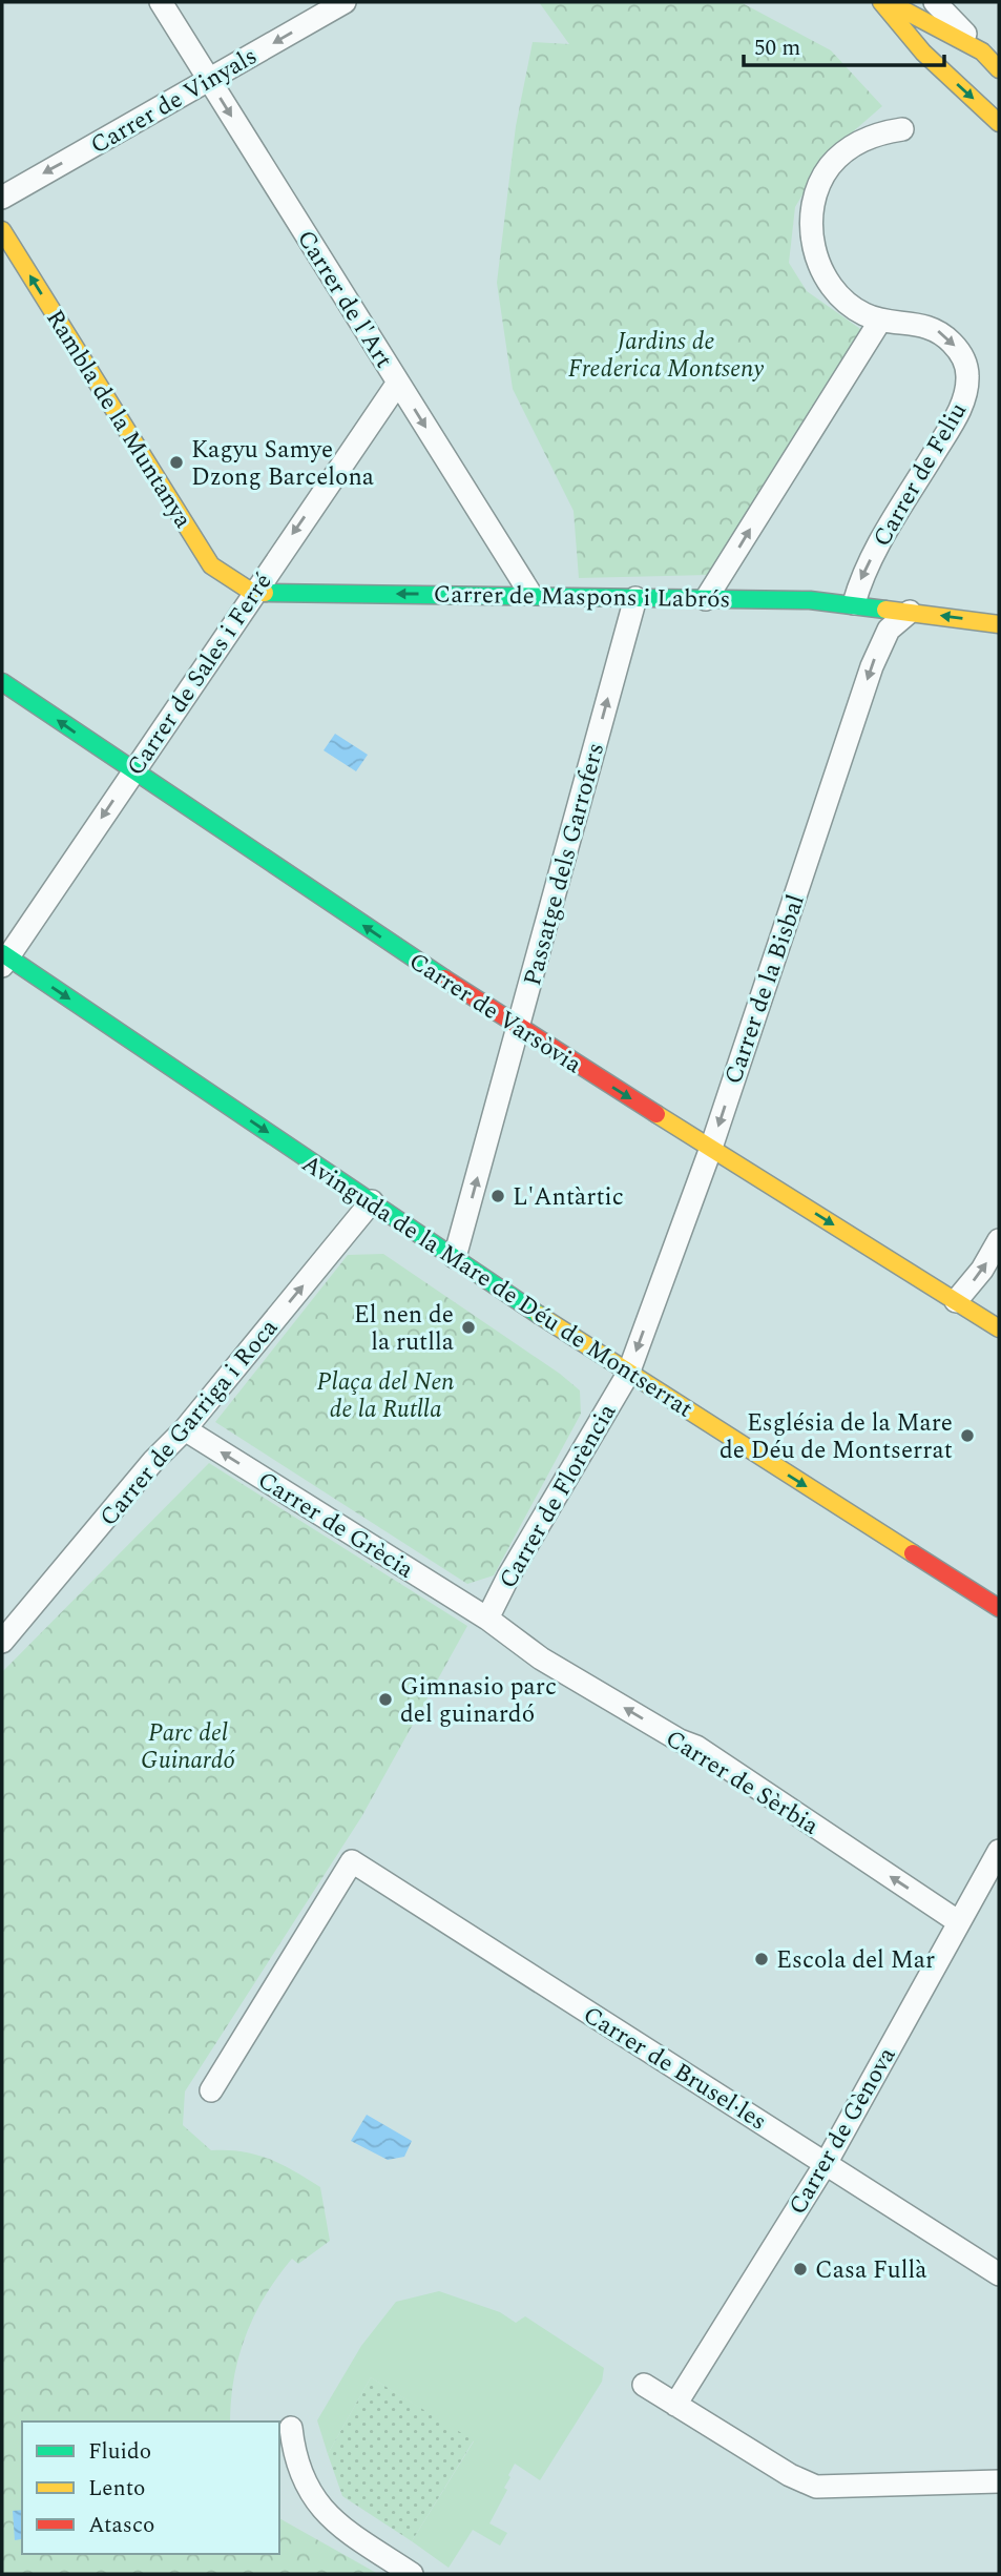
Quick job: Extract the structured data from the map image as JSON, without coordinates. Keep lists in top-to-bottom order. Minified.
{"streets":{"street":["Carrer de Vinyals","Carrer de l'Art","Rambla de la Muntanya","Carrer de Feliu","Carrer de Maspons i Labrós","Carrer de Sales i Ferré","Passatge dels Garrofers","Carrer de la Bisbal","Carrer de Varsòvia","Avinguda de la Mare de Déu de Montserrat","Carrer de Garriga i Roca","Carrer de Florència","Carrer de Grècia","Carrer de Sèrbia","Carrer de Brusel·les","Carrer de Gènova"]},"crossings":[["Carrer de Vinyals","Carrer de l'Art"],["Carrer de l'Art","Carrer de Maspons i Labrós"],["Carrer de l'Art","Carrer de Sales i Ferré"],["Rambla de la Muntanya","Carrer de Maspons i Labrós"],["Rambla de la Muntanya","Carrer de Sales i Ferré"],["Carrer de Feliu","Carrer de Maspons i Labrós"],["Carrer de Maspons i Labrós","Carrer de Sales i Ferré"],["Carrer de Maspons i Labrós","Passatge dels Garrofers"],["Carrer de Maspons i Labrós","Carrer de la Bisbal"],["Carrer de Sales i Ferré","Carrer de Varsòvia"],["Carrer de Sales i Ferré","Avinguda de la Mare de Déu de Montserrat"],["Passatge dels Garrofers","Carrer de Varsòvia"],["Passatge dels Garrofers","Avinguda de la Mare de Déu de Montserrat"],["Carrer de la Bisbal","Carrer de Varsòvia"],["Carrer de la Bisbal","Avinguda de la Mare de Déu de Montserrat"],["Carrer de la Bisbal","Carrer de Florència"],["Avinguda de la Mare de Déu de Montserrat","Carrer de Garriga i Roca"],["Avinguda de la Mare de Déu de Montserrat","Carrer de Florència"],["Carrer de Garriga i Roca","Carrer de Grècia"],["Carrer de Florència","Carrer de Grècia"],["Carrer de Florència","Carrer de Sèrbia"],["Carrer de Grècia","Carrer de Sèrbia"],["Carrer de Sèrbia","Carrer de Gènova"],["Carrer de Brusel·les","Carrer de Gènova"]],"one_way":["Carrer de Vinyals","Carrer de l'Art","Rambla de la Muntanya","Carrer de Maspons i Labrós","Carrer de Sales i Ferré","Passatge dels Garrofers","Carrer de la Bisbal","Avinguda de la Mare de Déu de Montserrat","Carrer de Garriga i Roca","Carrer de Grècia","Carrer de Sèrbia"],"parks":["Jardins de Frederica Montseny","Plaça del Nen de la Rutlla","Parc del Guinardó"],"places":["Kagyu Samye Dzong Barcelona","L'Antàrtic","El nen de la rutlla","Església de la Mare de Déu de Montserrat","Gimnasio parc del guinardó","Escola del Mar","Casa Fullà"],"legend":["Fluido","Lento","Atasco"],"scale_bar":"50 m"}
